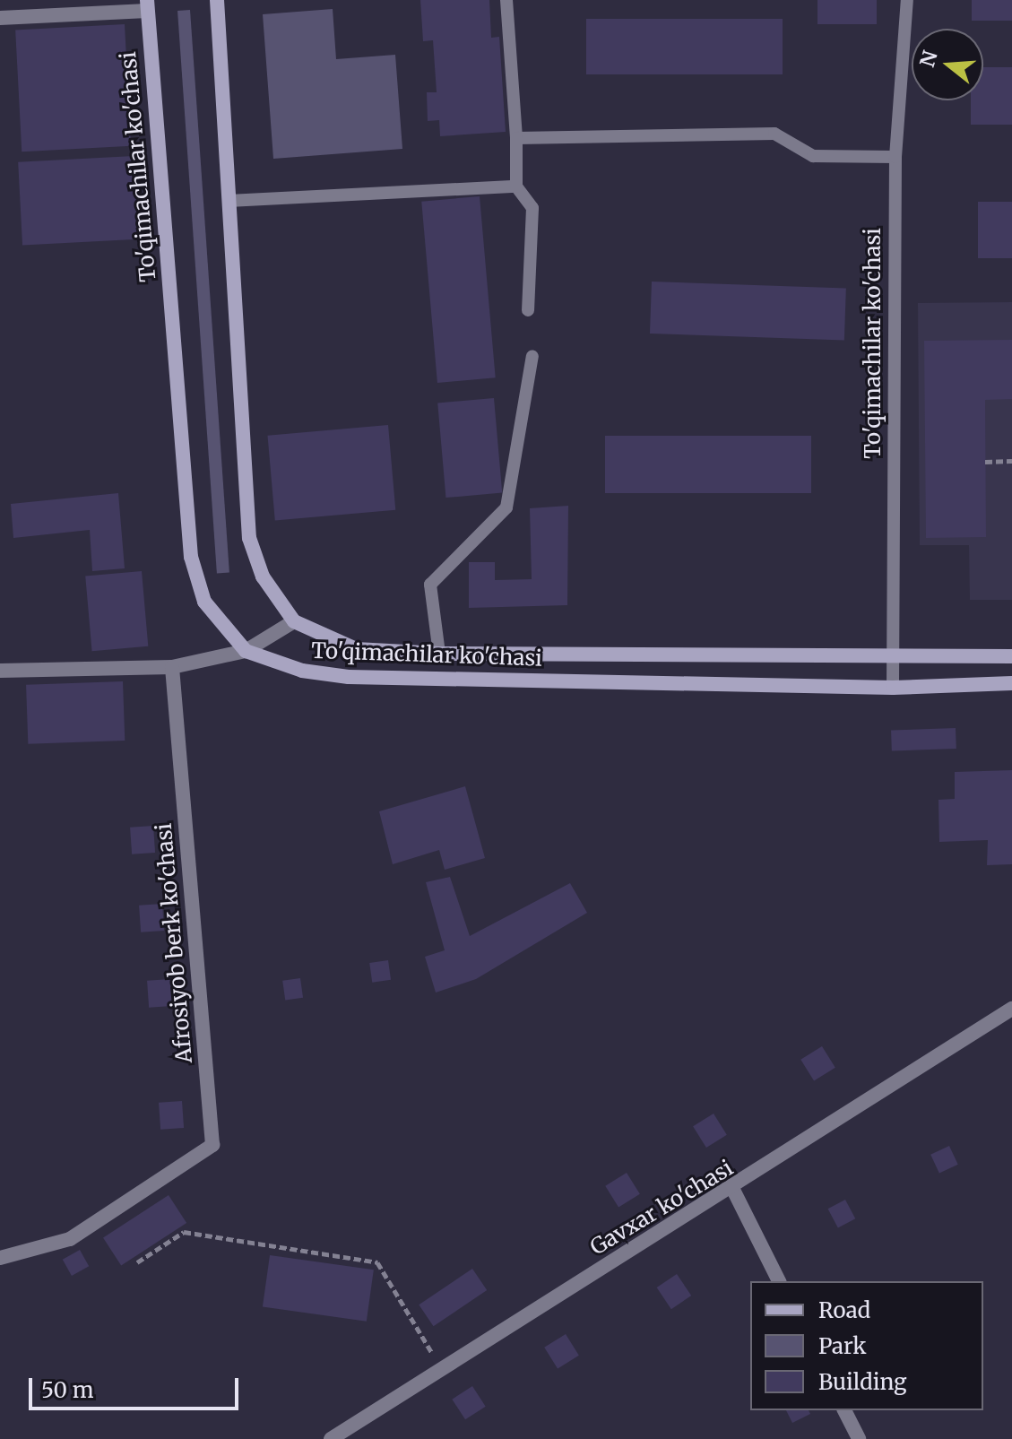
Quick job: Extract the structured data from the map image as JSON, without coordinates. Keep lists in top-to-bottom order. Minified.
{"streets":{"main road":["To'qimachilar ko'chasi"],"street":["Afrosiyob berk ko'chasi","Gavxar ko'chasi"]},"legend":["Road","Park","Building"],"scale_bar":"50 m","north":"left"}
